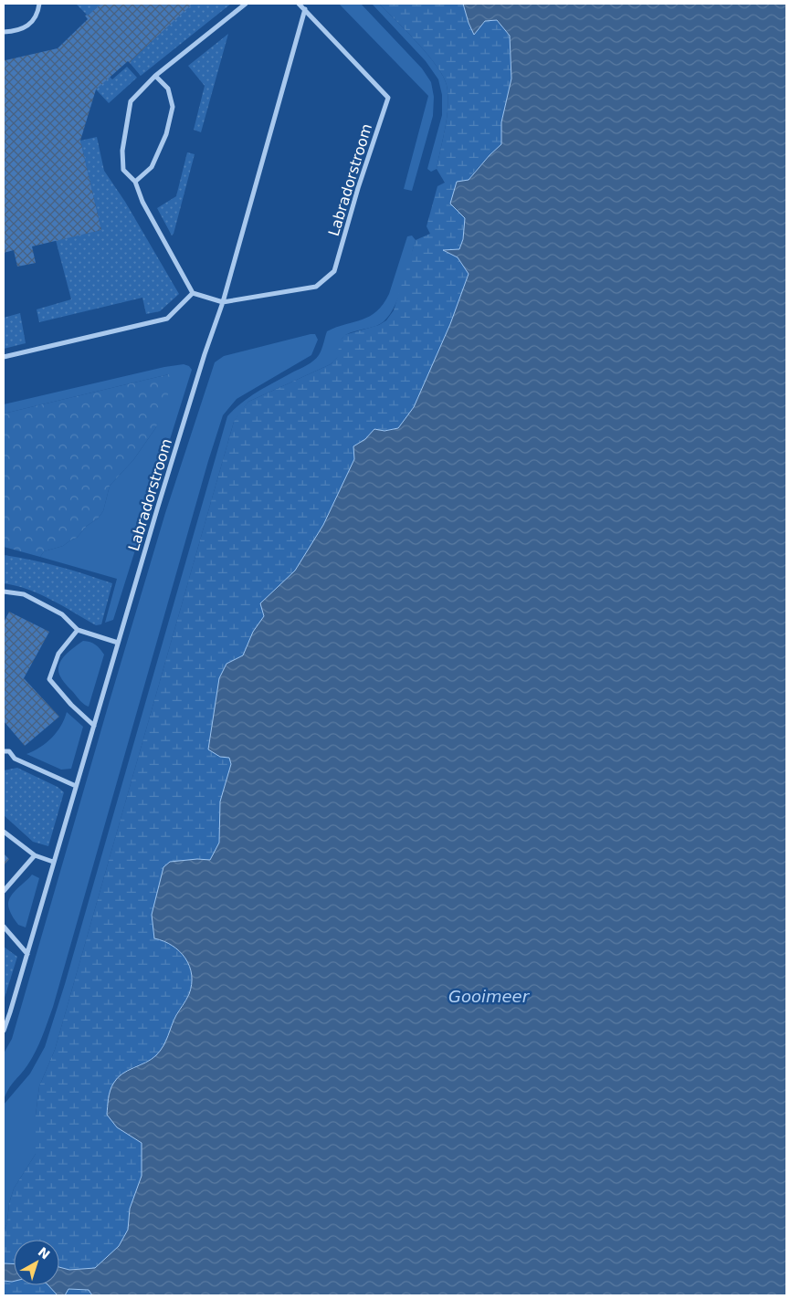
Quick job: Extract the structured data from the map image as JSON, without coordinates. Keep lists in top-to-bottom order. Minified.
{"streets":{"street":["Labradorstroom"]},"water":["Gooimeer"],"north":"top right"}
